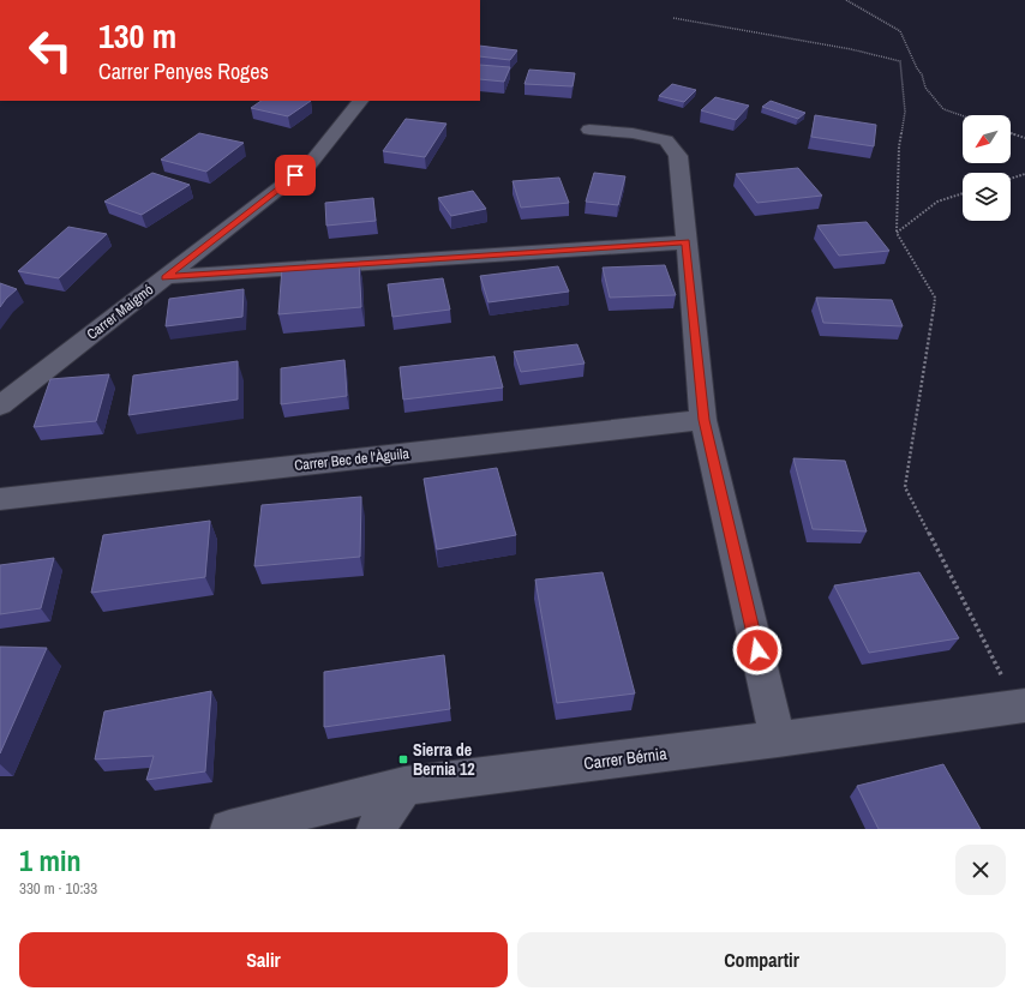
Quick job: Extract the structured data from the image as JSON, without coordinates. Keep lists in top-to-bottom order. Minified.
{"streets":{"street":["Carrer Maigmó","Carrer Bec de l'Àguila","Carrer Bérnia"]},"places":{"transit":["Sierra de Bernia 12"]},"north":"bottom left","page":{"turn":["130 m","Carrer Penyes Roges"],"heading":["1 min","330 m · 10:33"],"buttons":["Salir","Compartir"]}}
